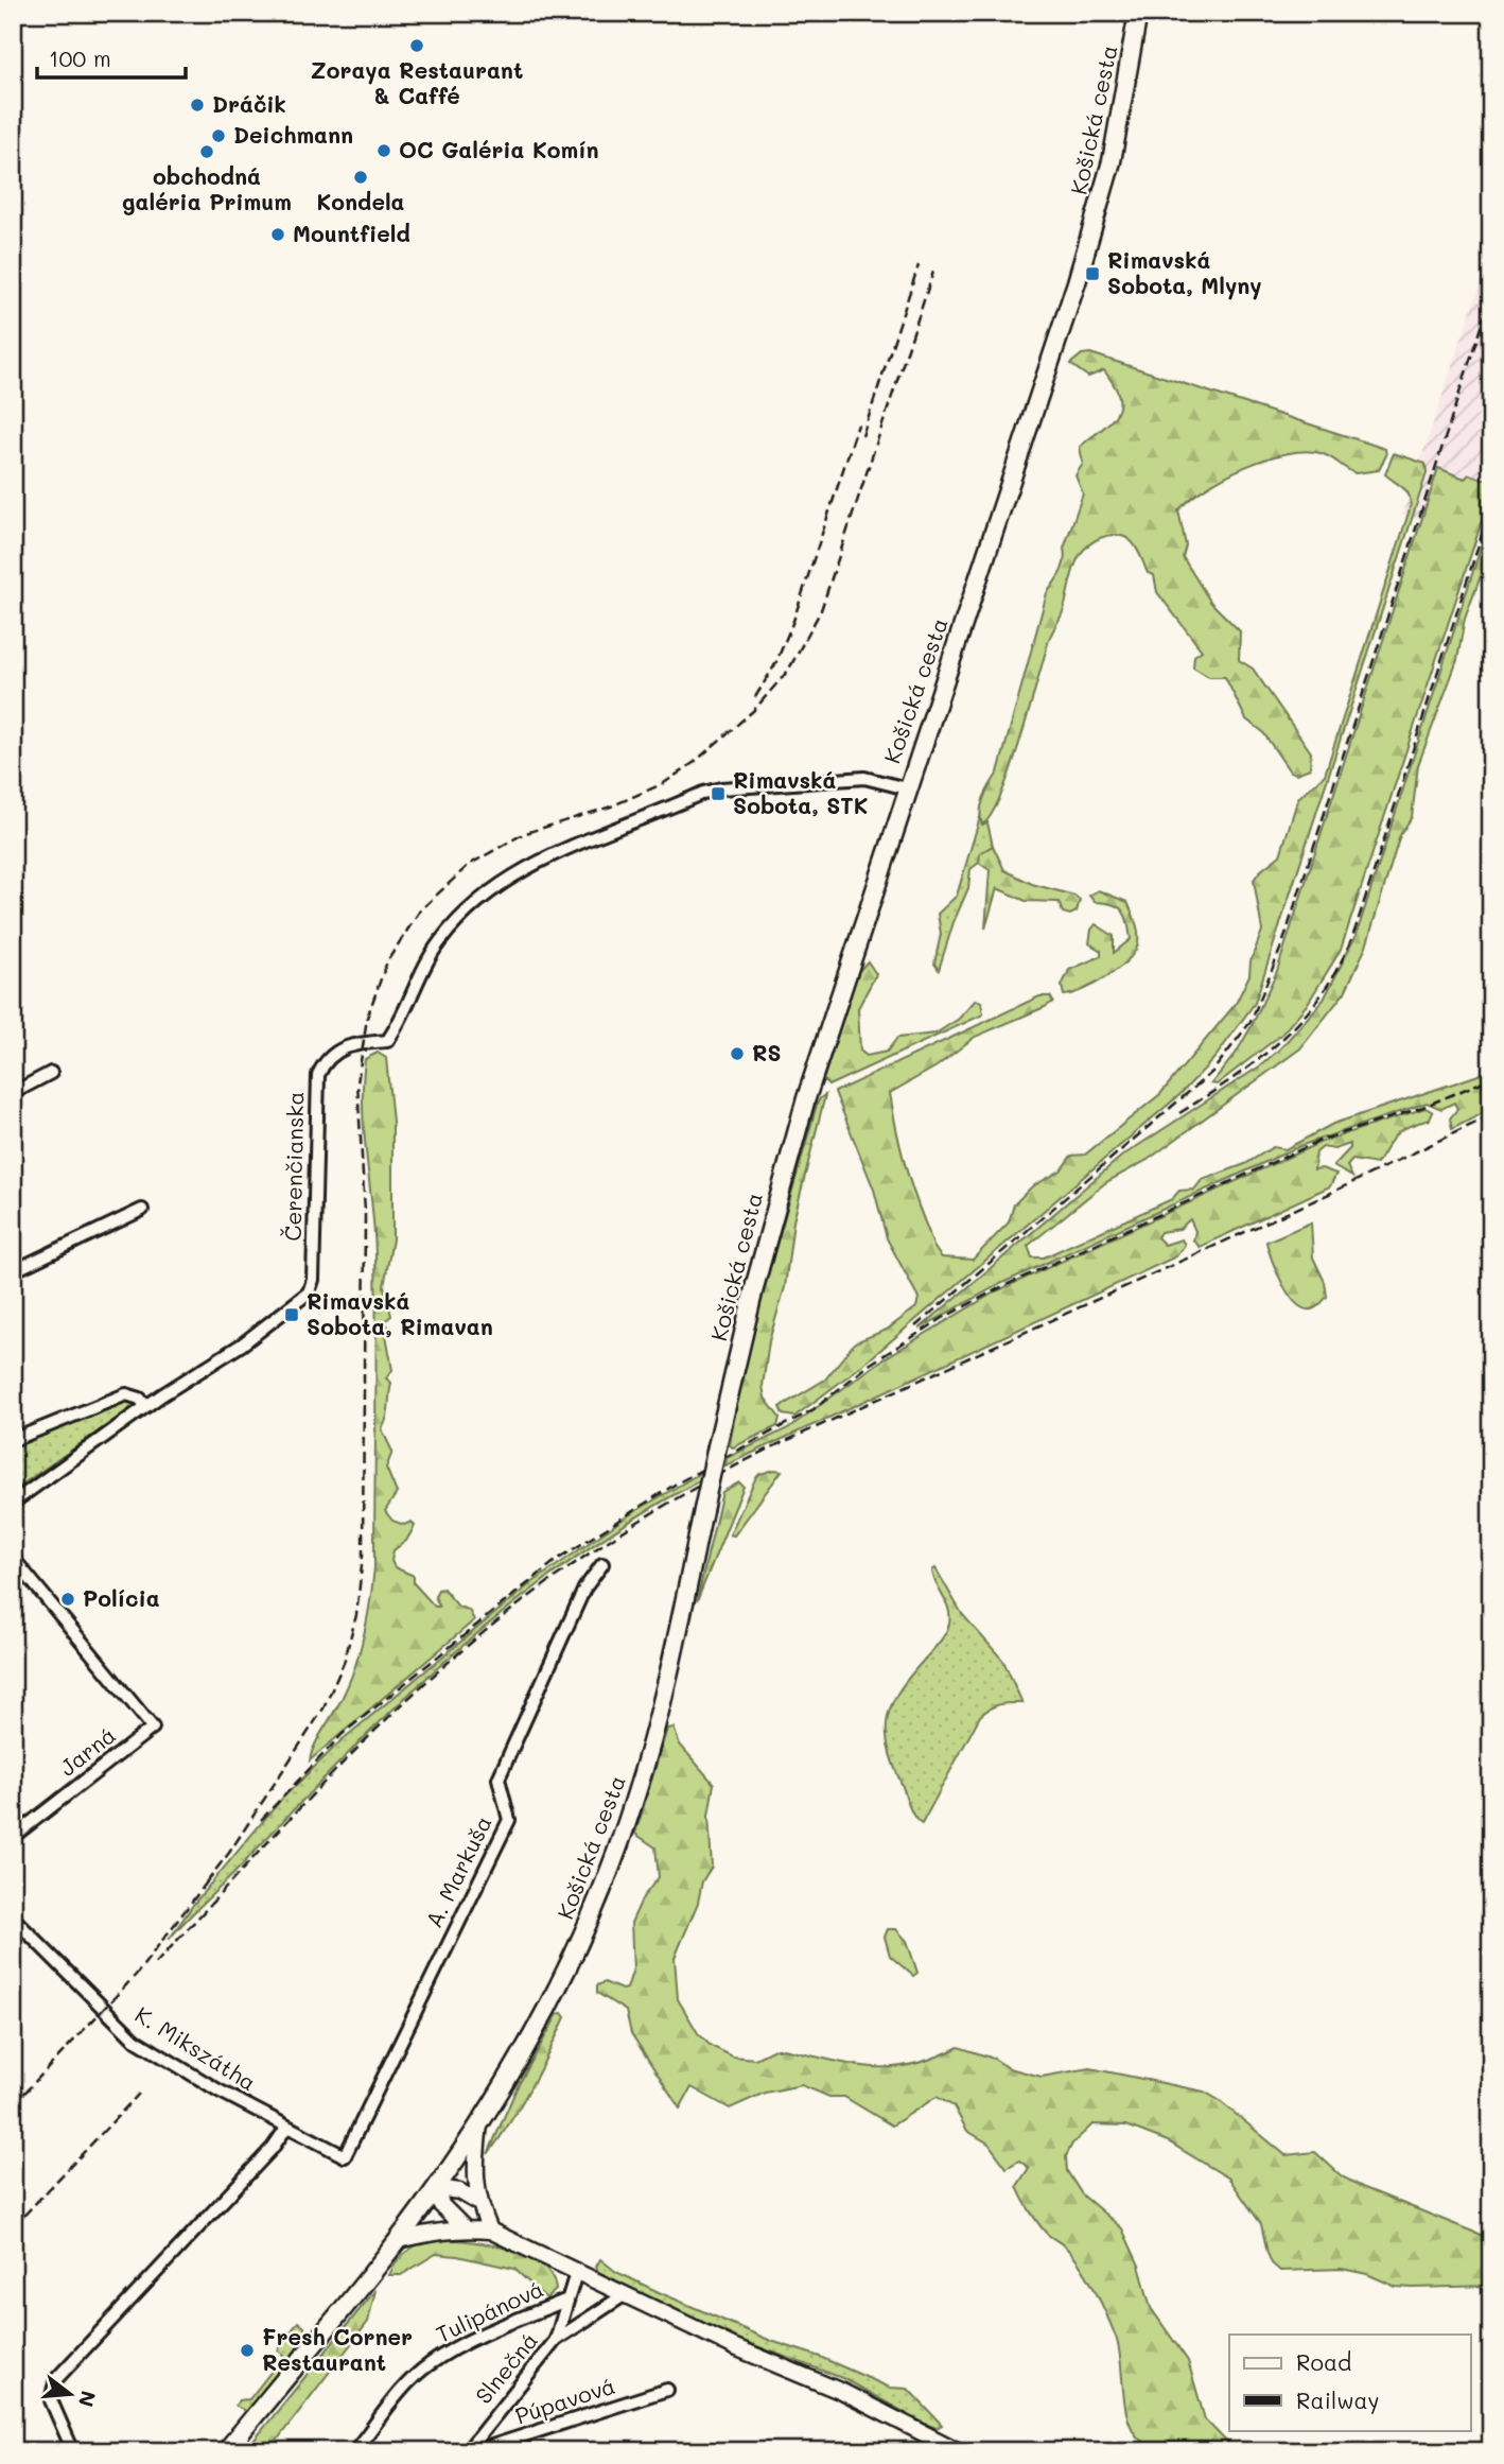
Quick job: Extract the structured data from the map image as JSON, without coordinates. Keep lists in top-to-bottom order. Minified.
{"streets":{"main road":["Košická cesta"],"street":["Čerenčianska","Jarná","A. Markuša","K. Mikszátha","Tulipánová","Slnečná","Púpavová"]},"crossings":[["Košická cesta","Čerenčianska"],["A. Markuša","K. Mikszátha"]],"places":{"other":["Zoraya Restaurant & Caffé","Dráčik","Deichmann","OC Galéria Komín","obchodná galéria Primum","Kondela","Mountfield","RS","Polícia","Fresh Corner Restaurant"],"transit":["Rimavská Sobota, Mlyny","Rimavská Sobota, STK","Rimavská Sobota, Rimavan"]},"legend":["Road","Railway"],"scale_bar":"100 m","north":"right"}
